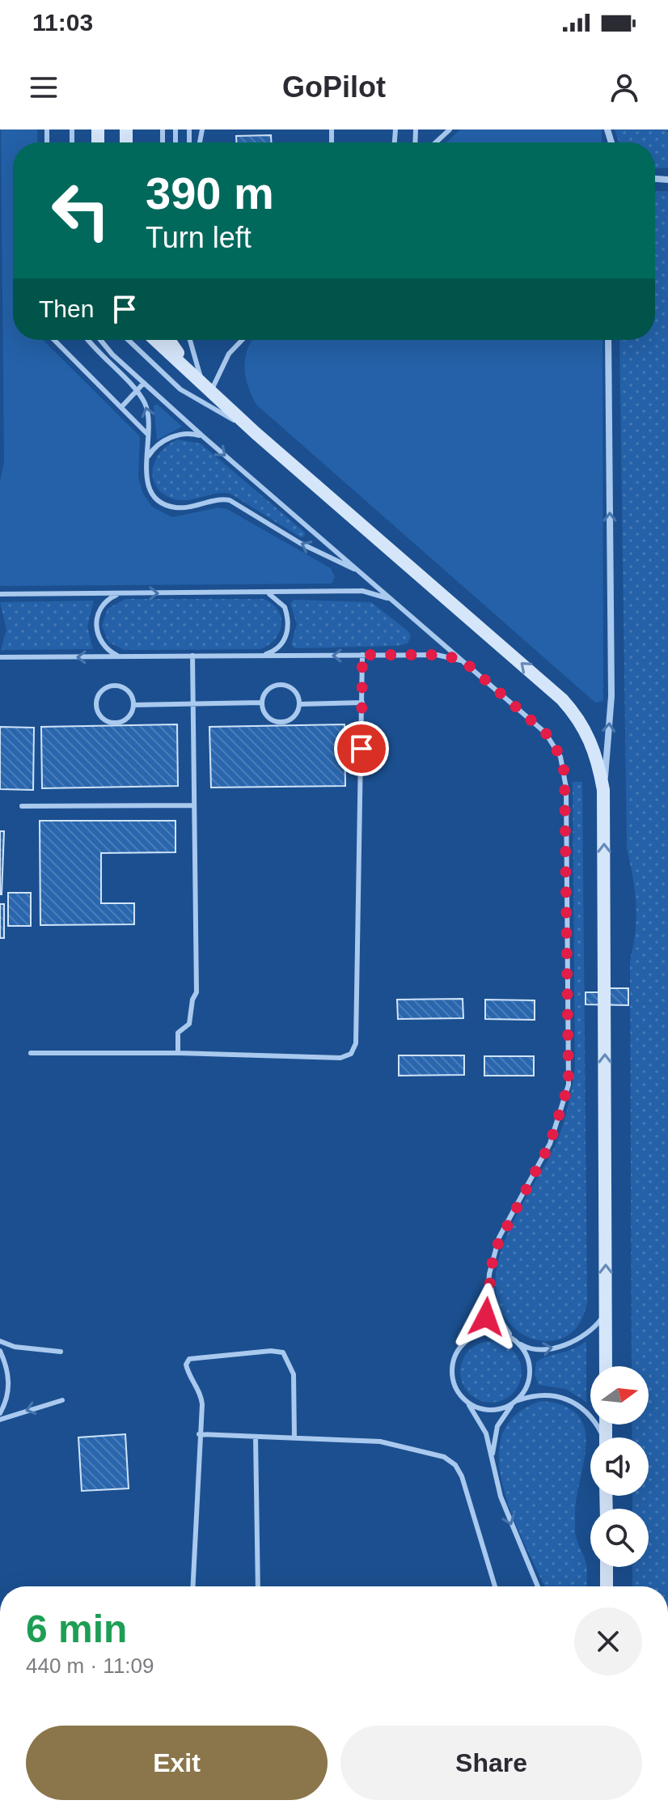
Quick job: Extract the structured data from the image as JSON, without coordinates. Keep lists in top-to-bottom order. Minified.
{"north":"right","page":{"status":"11:03","header":"GoPilot","turn":["390 m","Turn left"],"then":"Then","heading":["6 min","440 m · 11:09"],"buttons":["Exit","Share"]}}
